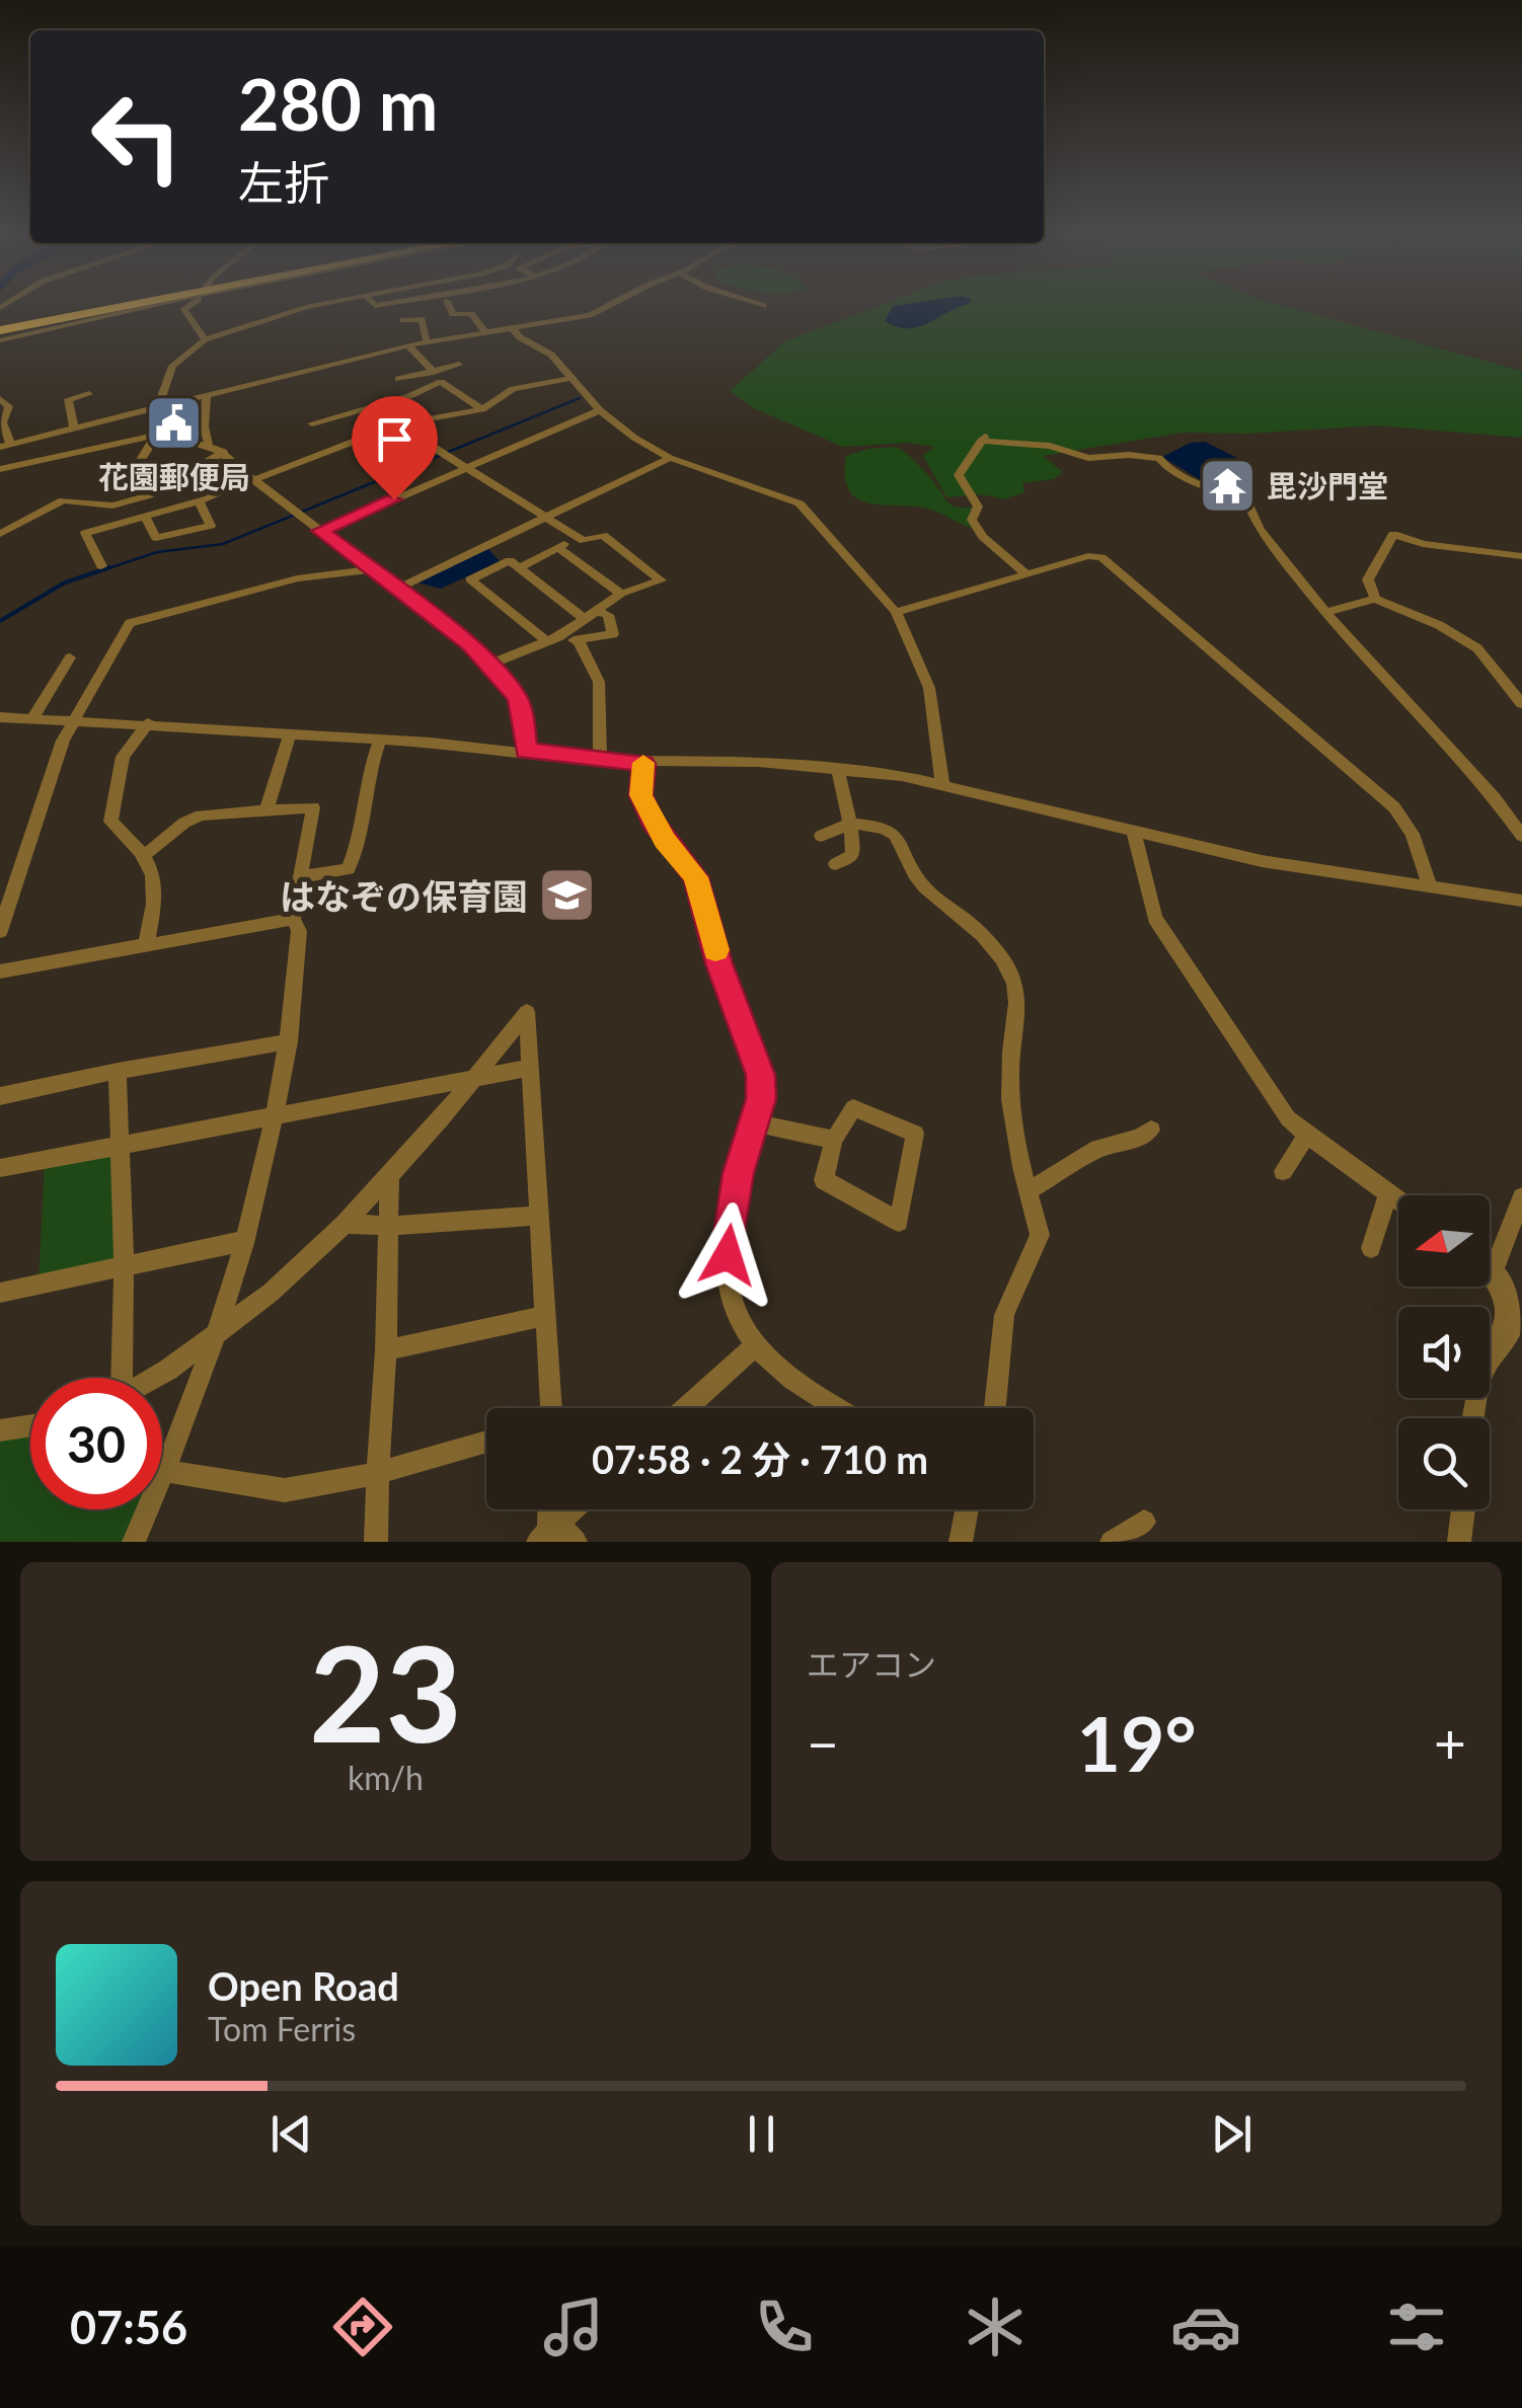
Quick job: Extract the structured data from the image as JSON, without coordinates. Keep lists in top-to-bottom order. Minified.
{"places":{"public building":["花園郵便局"],"temple":["毘沙門堂"],"school or university":["はなぞの保育園"]},"north":"left","page":{"turn":["280 m","左折"],"limit":"30","trip":"07:58 · 2 分 · 710 m","tile":[["23","km/h"],"エアコン"],"heat":["−","19°","+"],"song":["Open Road","Tom Ferris"],"tabs":"07:56"}}
